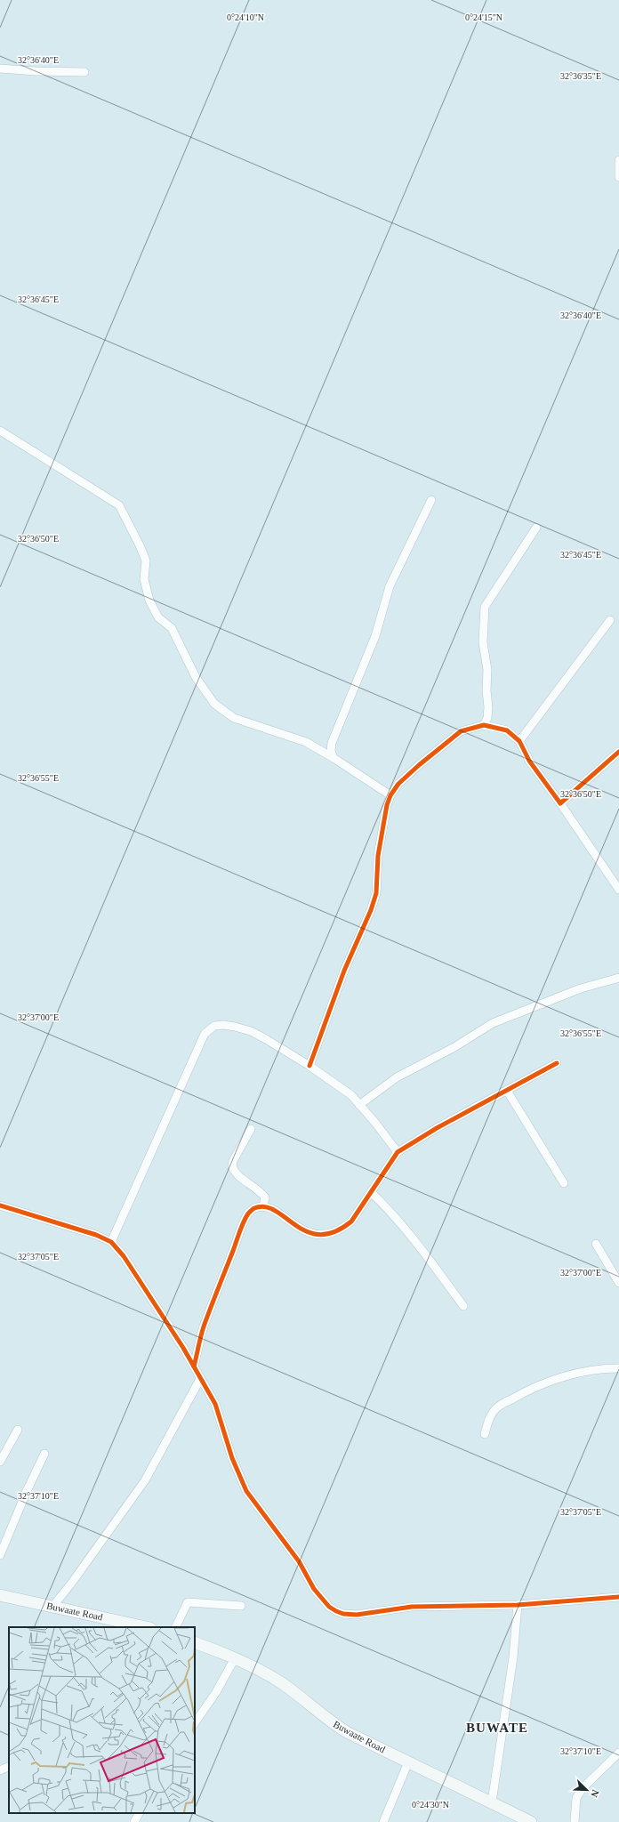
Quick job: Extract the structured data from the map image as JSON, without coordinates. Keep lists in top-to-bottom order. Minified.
{"streets":{"street":["Buwaate Road"]},"districts":["BUWATE"],"north":"bottom right","coordinates":["0°24'10\"N","0°24'15\"N","32°36'40\"E","32°36'35\"E","32°36'45\"E","32°36'50\"E","32°36'55\"E","32°37'00\"E","32°37'05\"E","32°37'10\"E","0°24'30\"N"]}
